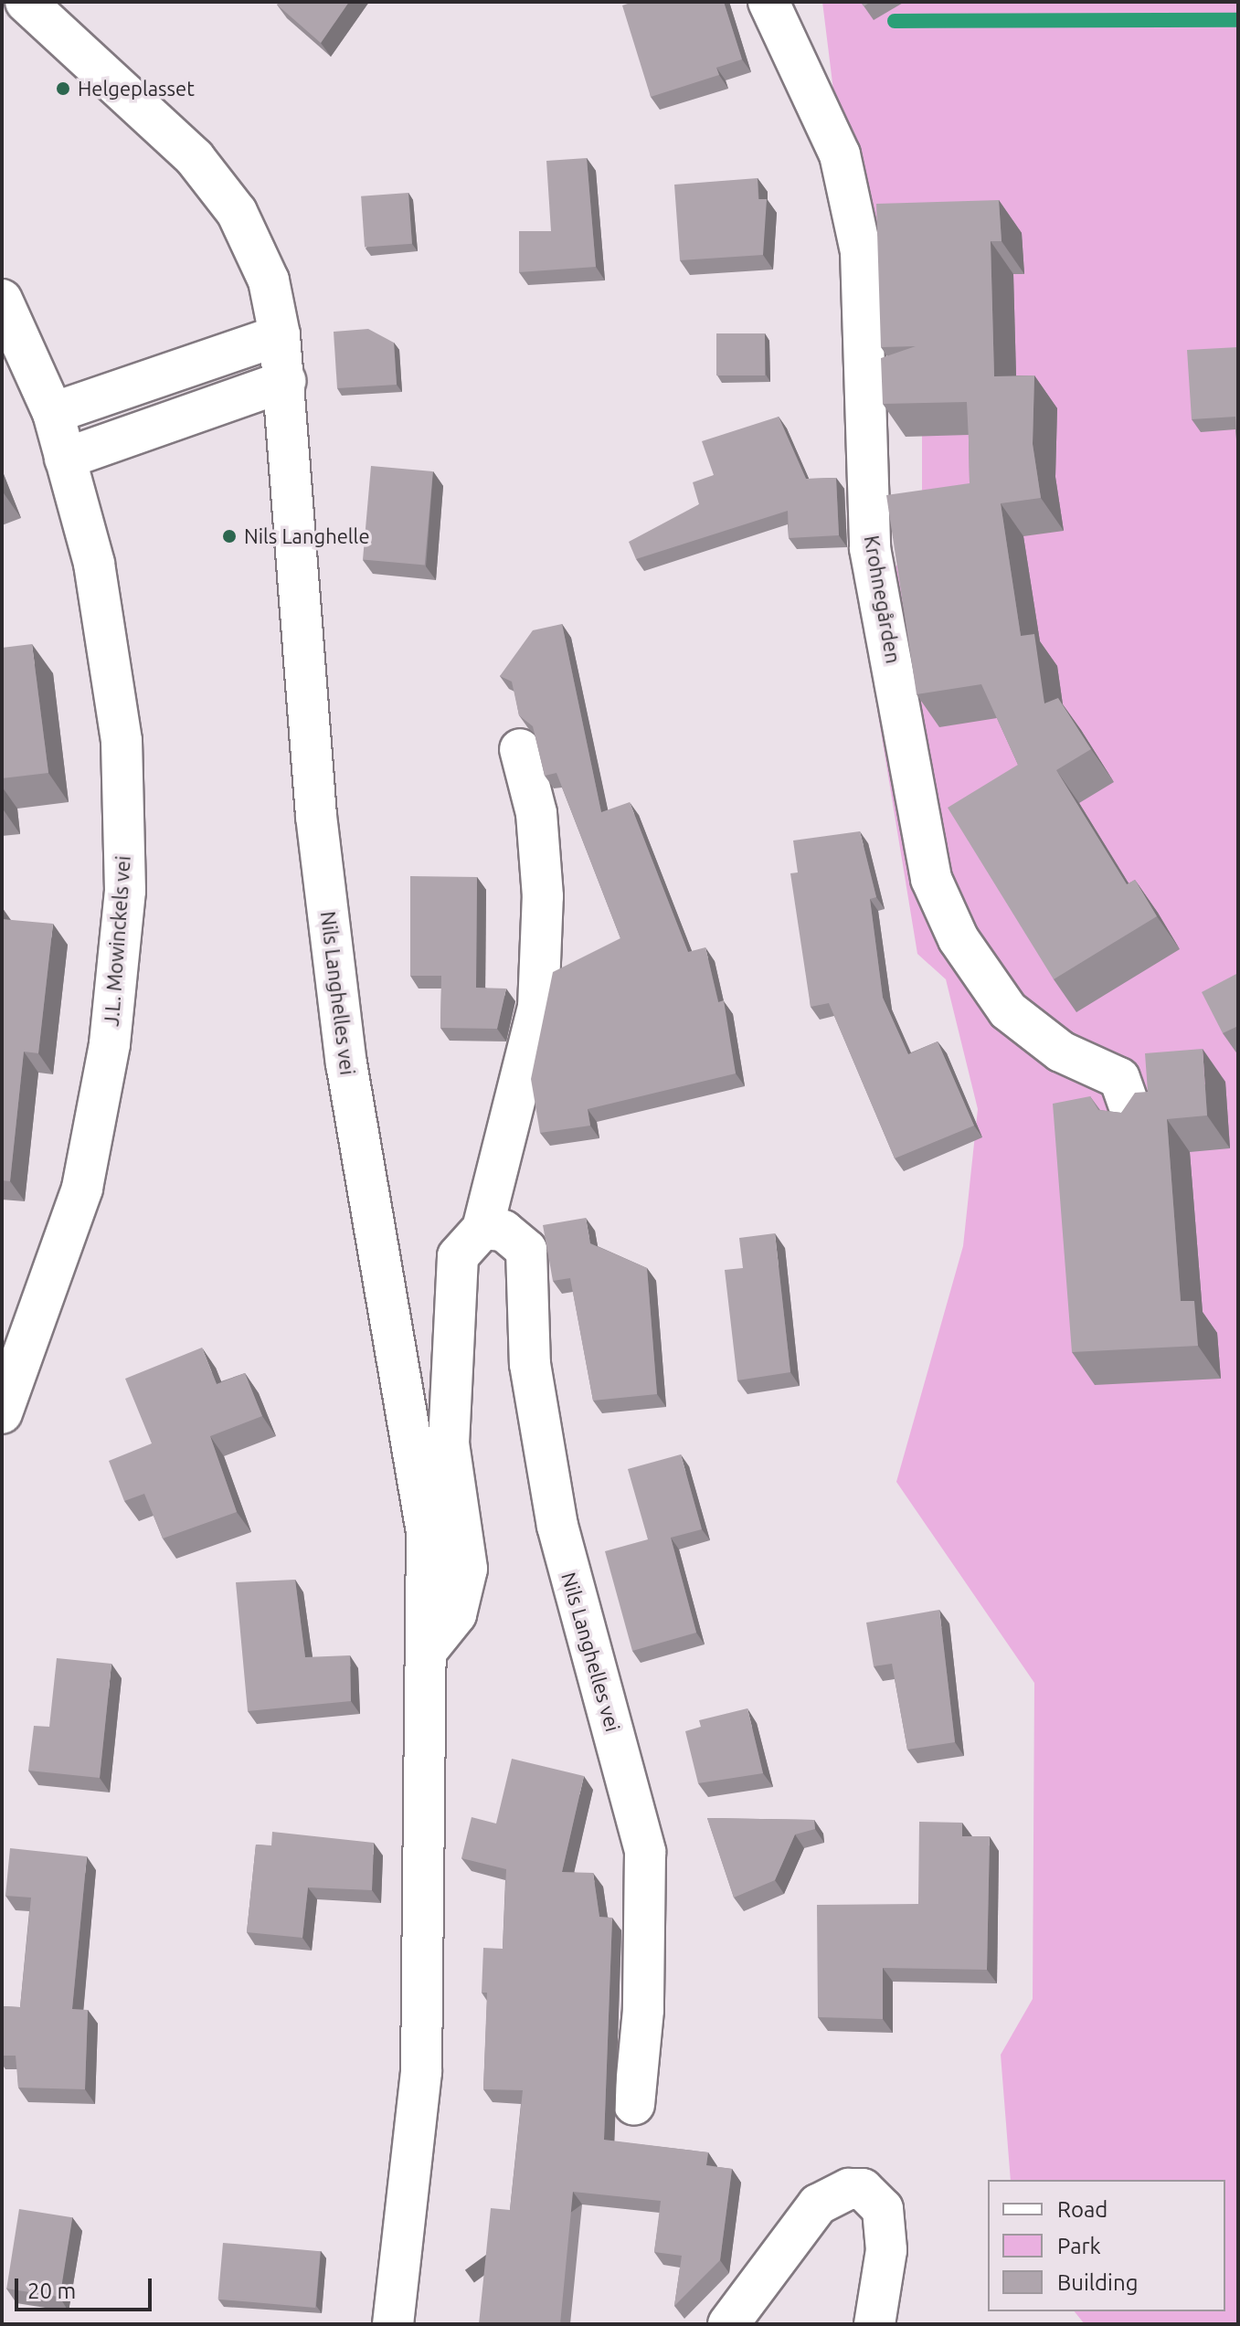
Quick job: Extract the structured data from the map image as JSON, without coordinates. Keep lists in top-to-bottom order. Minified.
{"streets":{"street":["Krohnegården","J.L. Mowinckels vei","Nils Langhelles vei"]},"places":["Helgeplasset","Nils Langhelle"],"legend":["Road","Park","Building"],"scale_bar":"20 m"}
